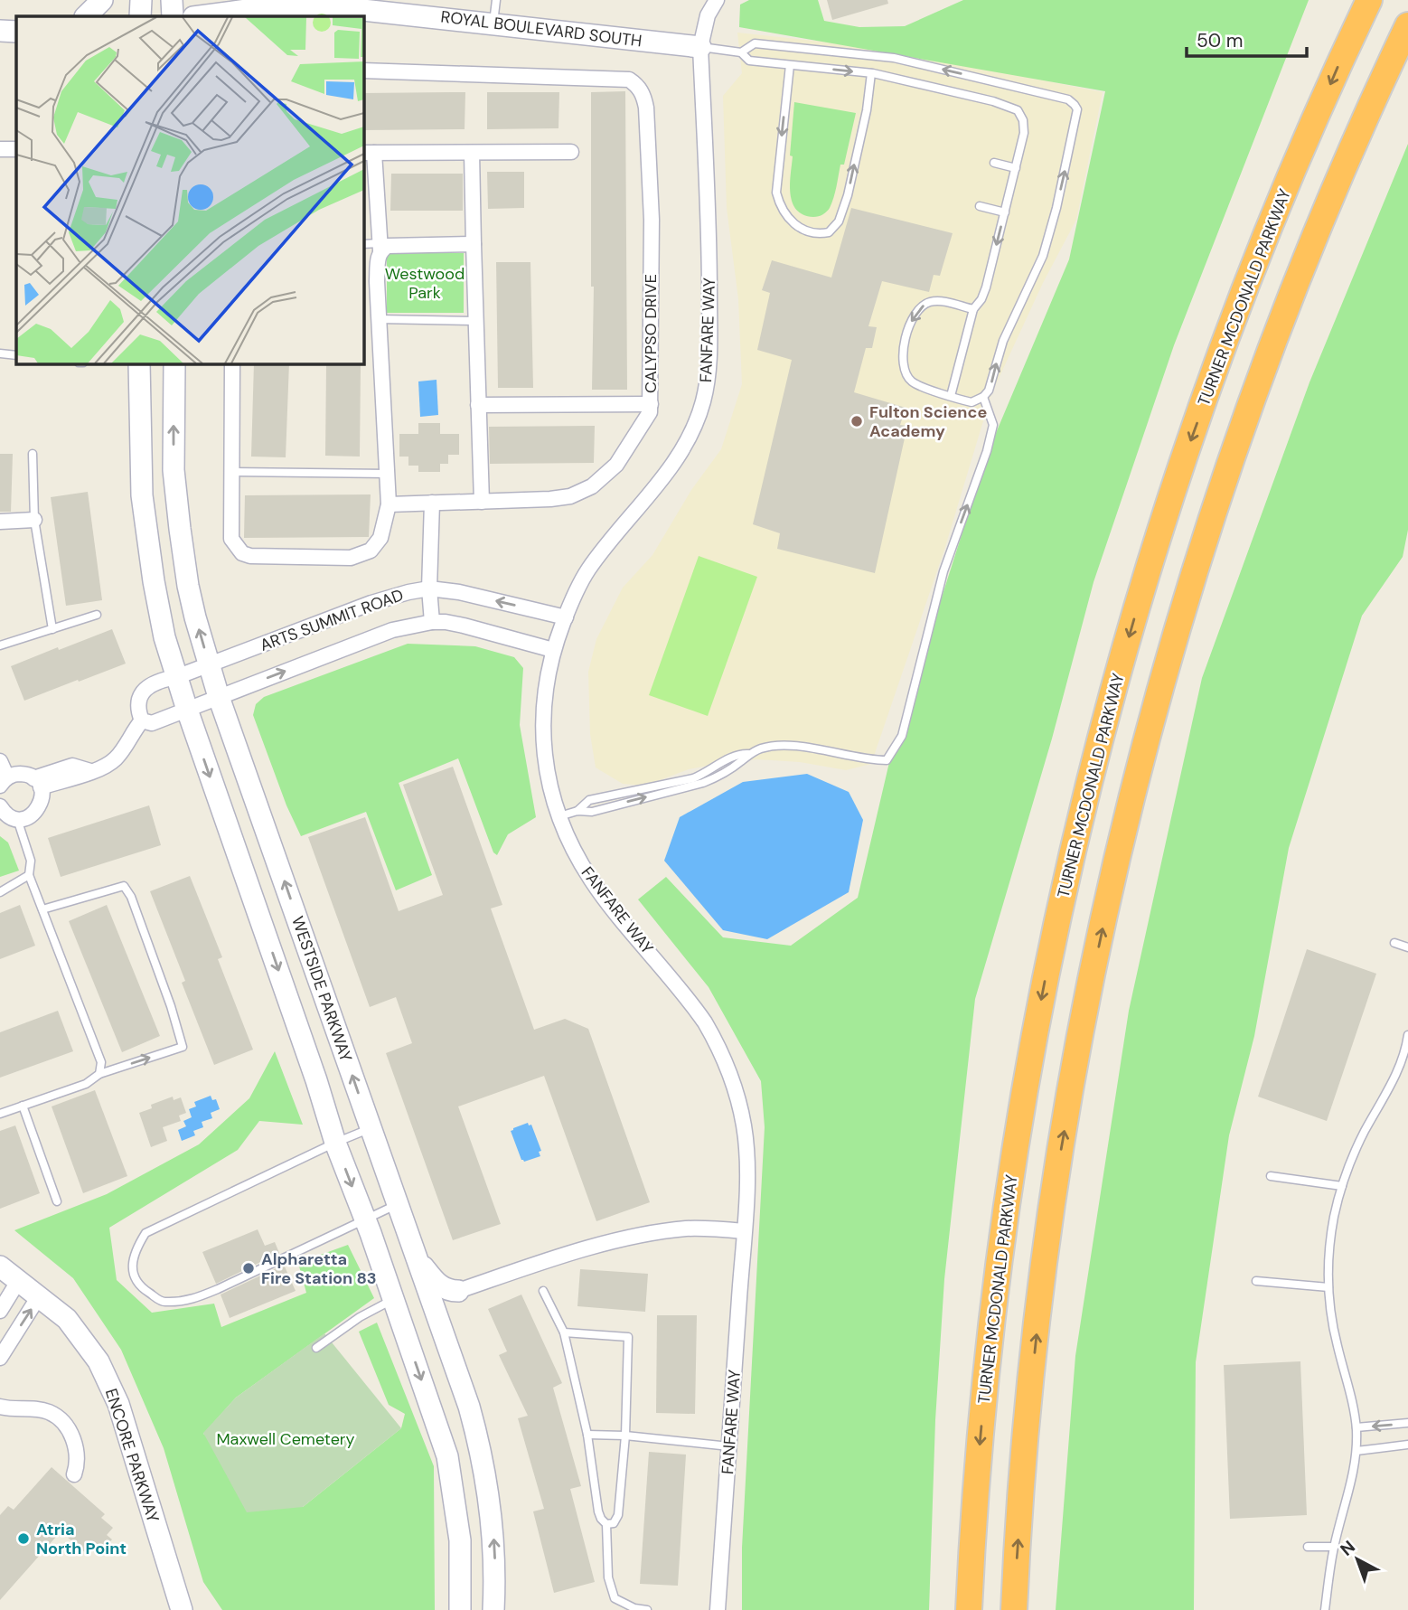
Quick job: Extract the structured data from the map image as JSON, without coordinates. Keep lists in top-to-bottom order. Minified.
{"streets":{"highway":["TURNER MCDONALD PARKWAY"],"main road":["ROYAL BOULEVARD SOUTH","WESTSIDE PARKWAY","ENCORE PARKWAY"],"street":["FANFARE WAY","CALYPSO DRIVE","ARTS SUMMIT ROAD"]},"crossings":[["ROYAL BOULEVARD SOUTH","FANFARE WAY"],["FANFARE WAY","ARTS SUMMIT ROAD"],["ARTS SUMMIT ROAD","WESTSIDE PARKWAY"]],"parks":["Westwood Park","Maxwell Cemetery"],"places":["Fulton Science Academy","Alpharetta Fire Station 83","Atria North Point"],"scale_bar":"50 m","north":"top left"}
